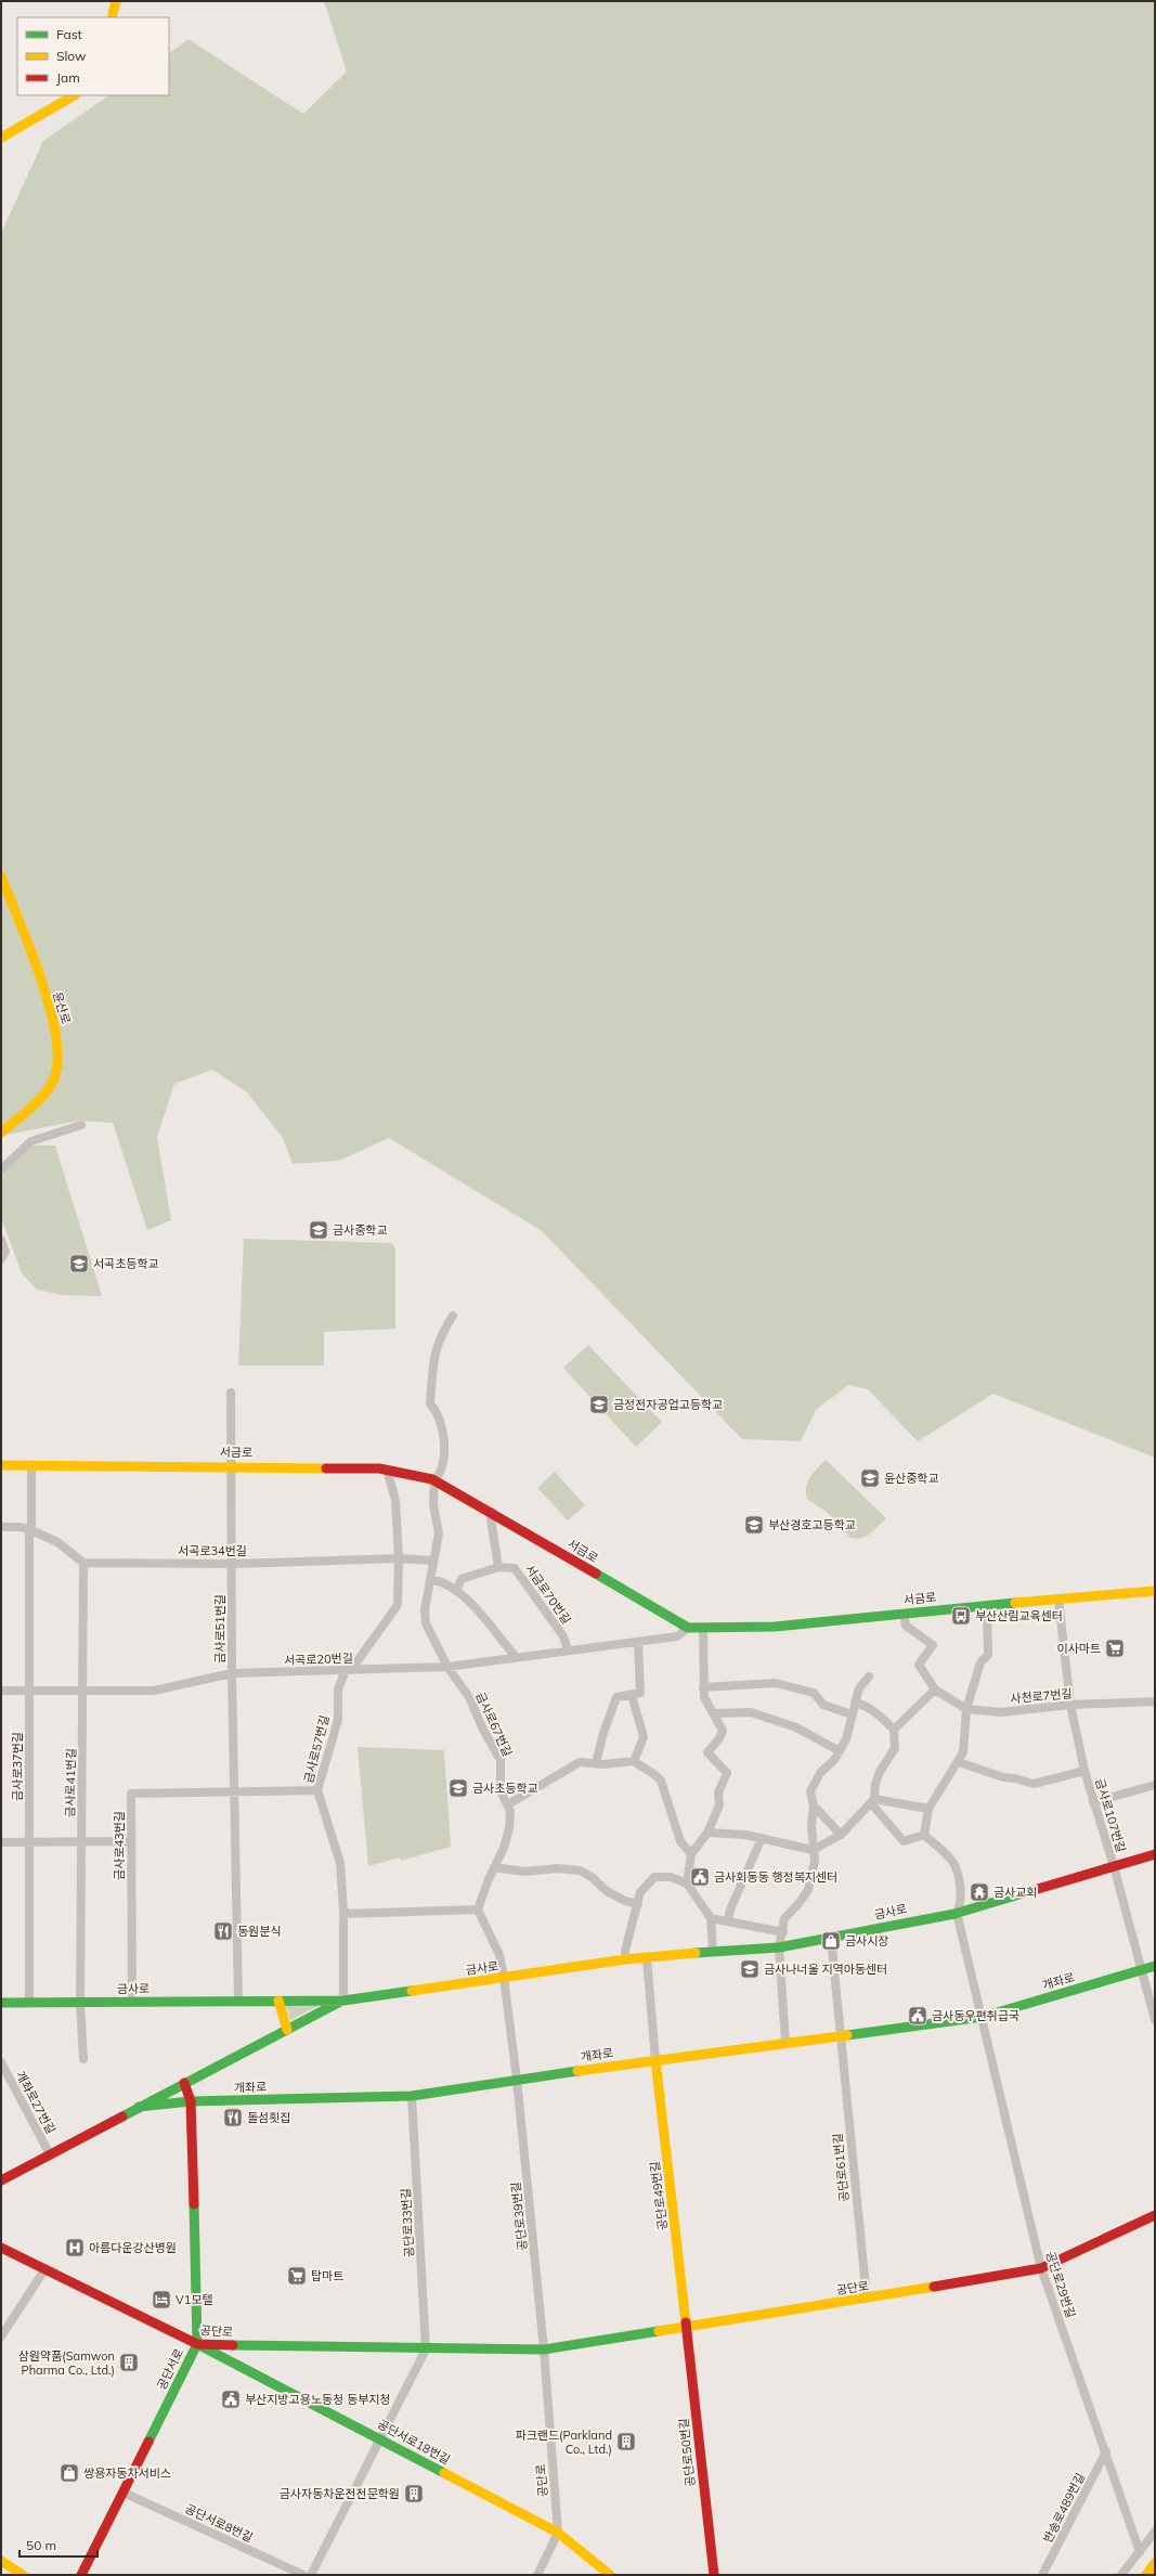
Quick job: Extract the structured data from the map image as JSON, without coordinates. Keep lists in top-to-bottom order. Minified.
{"streets":{"main road":["윤산로","서금로","금사로","개좌로","공단로49번길","공단로","공단서로","공단서로18번길","공단로50번길"],"street":["서곡로34번길","서금로70번길","금사로51번길","서곡로20번길","사천로7번길","금사로67번길","금사로57번길","금사로37번길","금사로41번길","금사로107번길","금사로43번길","개좌로27번길","공단로61번길","공단로39번길","공단로33번길","공단로29번길","반송로489번길","공단서로8번길"]},"crossings":[["서금로","금사로51번길"],["서금로","서곡로20번길"],["서금로","사천로7번길"],["서금로","금사로67번길"],["서금로","금사로57번길"],["서금로","금사로37번길"],["서금로","금사로107번길"],["서곡로34번길","금사로51번길"],["서곡로34번길","금사로67번길"],["서곡로34번길","금사로57번길"],["서곡로34번길","금사로41번길"],["서금로70번길","서곡로20번길"],["금사로51번길","서곡로20번길"],["금사로51번길","금사로43번길"],["금사로51번길","금사로"],["서곡로20번길","금사로67번길"],["서곡로20번길","금사로57번길"],["서곡로20번길","금사로37번길"],["서곡로20번길","금사로41번길"],["사천로7번길","금사로107번길"],["금사로57번길","금사로"],["금사로37번길","금사로"],["금사로41번길","금사로"],["금사로107번길","금사로"],["금사로43번길","금사로"],["금사로","개좌로"],["금사로","공단서로"],["개좌로","개좌로27번길"],["개좌로","공단로61번길"],["개좌로","공단로49번길"],["개좌로","공단로39번길"],["개좌로","공단로33번길"],["개좌로","공단로29번길"],["개좌로","공단서로"],["공단로61번길","공단로"],["공단로49번길","공단로"],["공단로49번길","공단로50번길"],["공단로39번길","공단로"],["공단로33번길","공단로"],["공단로29번길","공단로"],["공단로29번길","반송로489번길"],["공단로","공단서로"],["공단로","공단서로18번길"],["공단로","공단로50번길"],["공단서로","공단서로18번길"],["공단서로","공단서로8번길"]],"places":{"school or university":["금사중학교","서곡초등학교","금정전자공업고등학교","윤산중학교","부산경호고등학교","금사초등학교","금사나너울 지역아동센터"],"bus stop":["부산산림교육센터"],"supermarket":["이사마트","탑마트"],"public building":["금사회동동 행정복지센터","금사동우편취급국","부산지방고용노동청 동부지청"],"temple":["금사교회"],"restaurant":["동원분식","돌섬횟집"],"shop":["금사시장","쌍용자동차서비스"],"hospital":["아름다운강산병원"],"hotel":["V1모텔"],"building":["삼원약품(Samwon Pharma Co., Ltd.)","파크랜드(Parkland Co., Ltd.)","금사자동차운전전문학원"]},"legend":["Fast","Slow","Jam"],"scale_bar":"50 m"}
